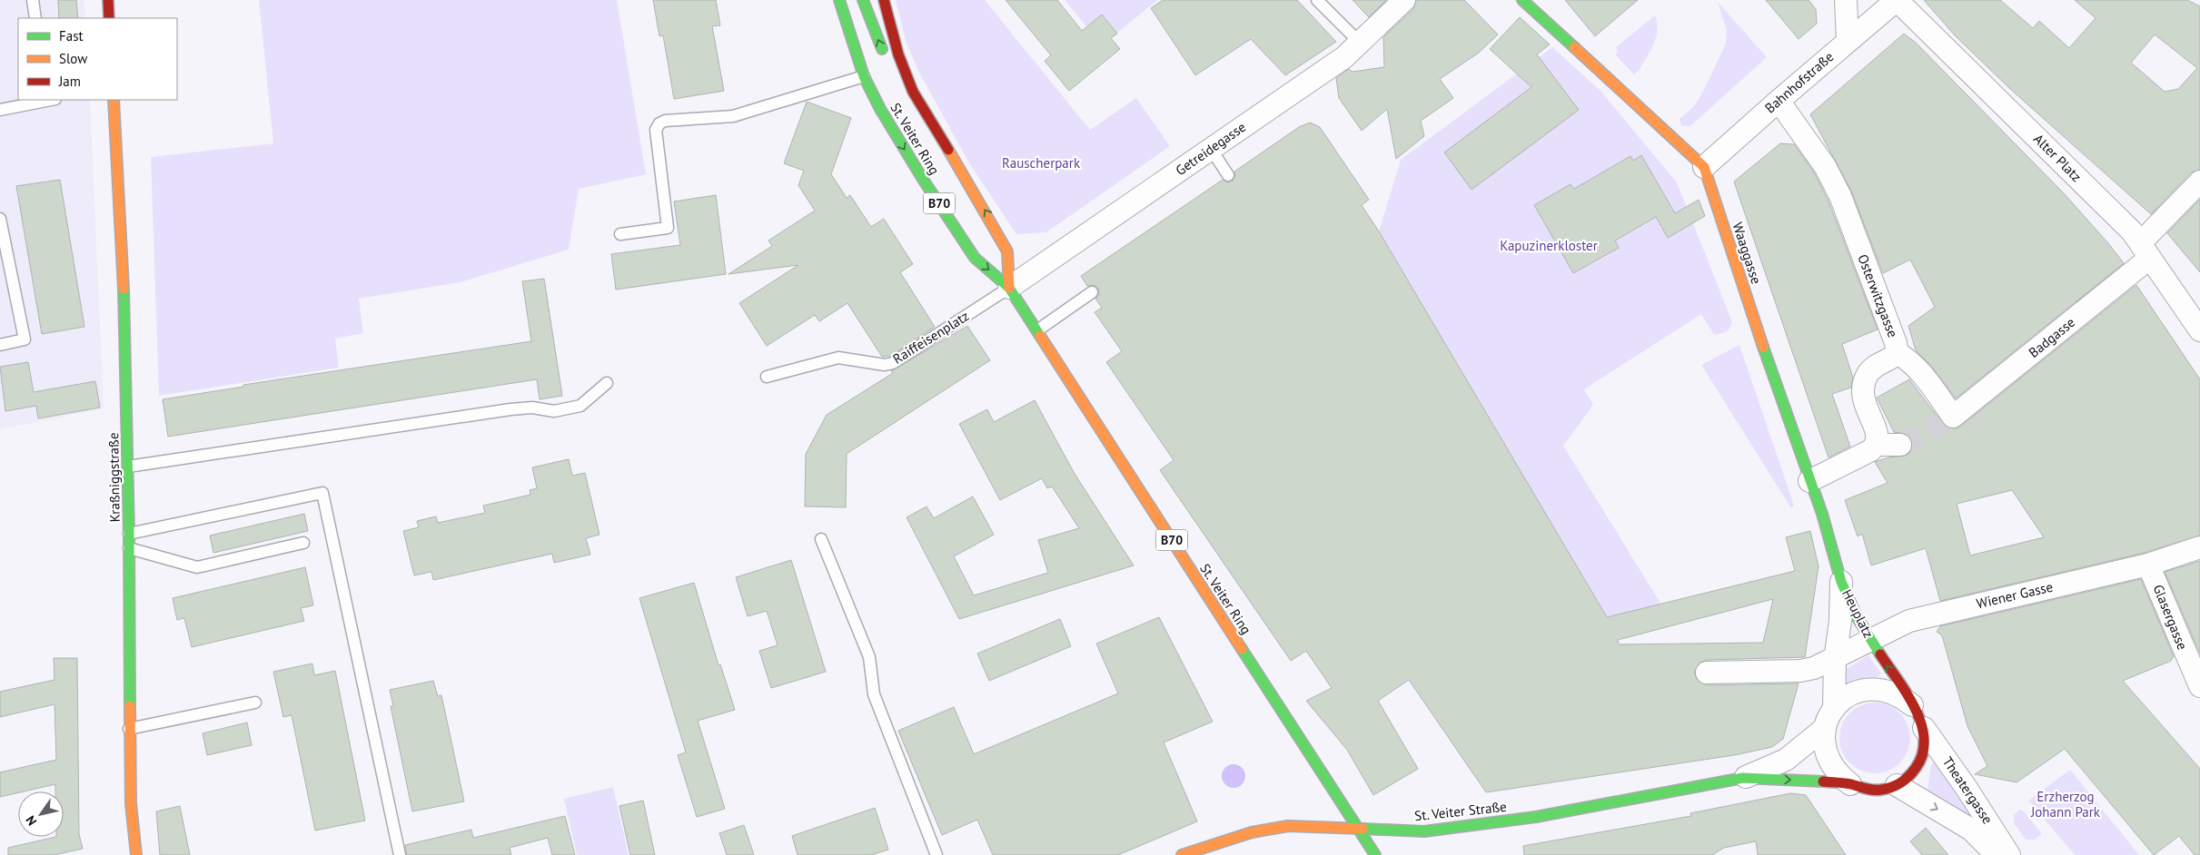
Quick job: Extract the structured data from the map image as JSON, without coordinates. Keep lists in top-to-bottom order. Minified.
{"streets":{"street":["Bahnhofstraße","St. Veiter Ring","Getreidegasse","Alter Platz","B70","Waaggasse","Osterwitzgasse","Badgasse","Kraßniggstraße","Wiener Gasse","Heuplatz","Glasergasse","Theatergasse","St. Veiter Straße"],"lane":["Raiffeisenplatz"]},"crossings":[["Bahnhofstraße","Alter Platz"],["Bahnhofstraße","Waaggasse"],["Bahnhofstraße","Osterwitzgasse"],["St. Veiter Ring","Getreidegasse"],["St. Veiter Ring","Raiffeisenplatz"],["St. Veiter Ring","St. Veiter Straße"],["Getreidegasse","Raiffeisenplatz"],["Alter Platz","Badgasse"],["Waaggasse","Heuplatz"],["Osterwitzgasse","Badgasse"],["Wiener Gasse","Heuplatz"],["Wiener Gasse","Glasergasse"],["Heuplatz","Theatergasse"],["Heuplatz","St. Veiter Straße"]],"parks":["Rauscherpark","Kapuzinerkloster","Erzherzog Johann Park"],"legend":["Fast","Slow","Jam"],"north":"bottom left"}
